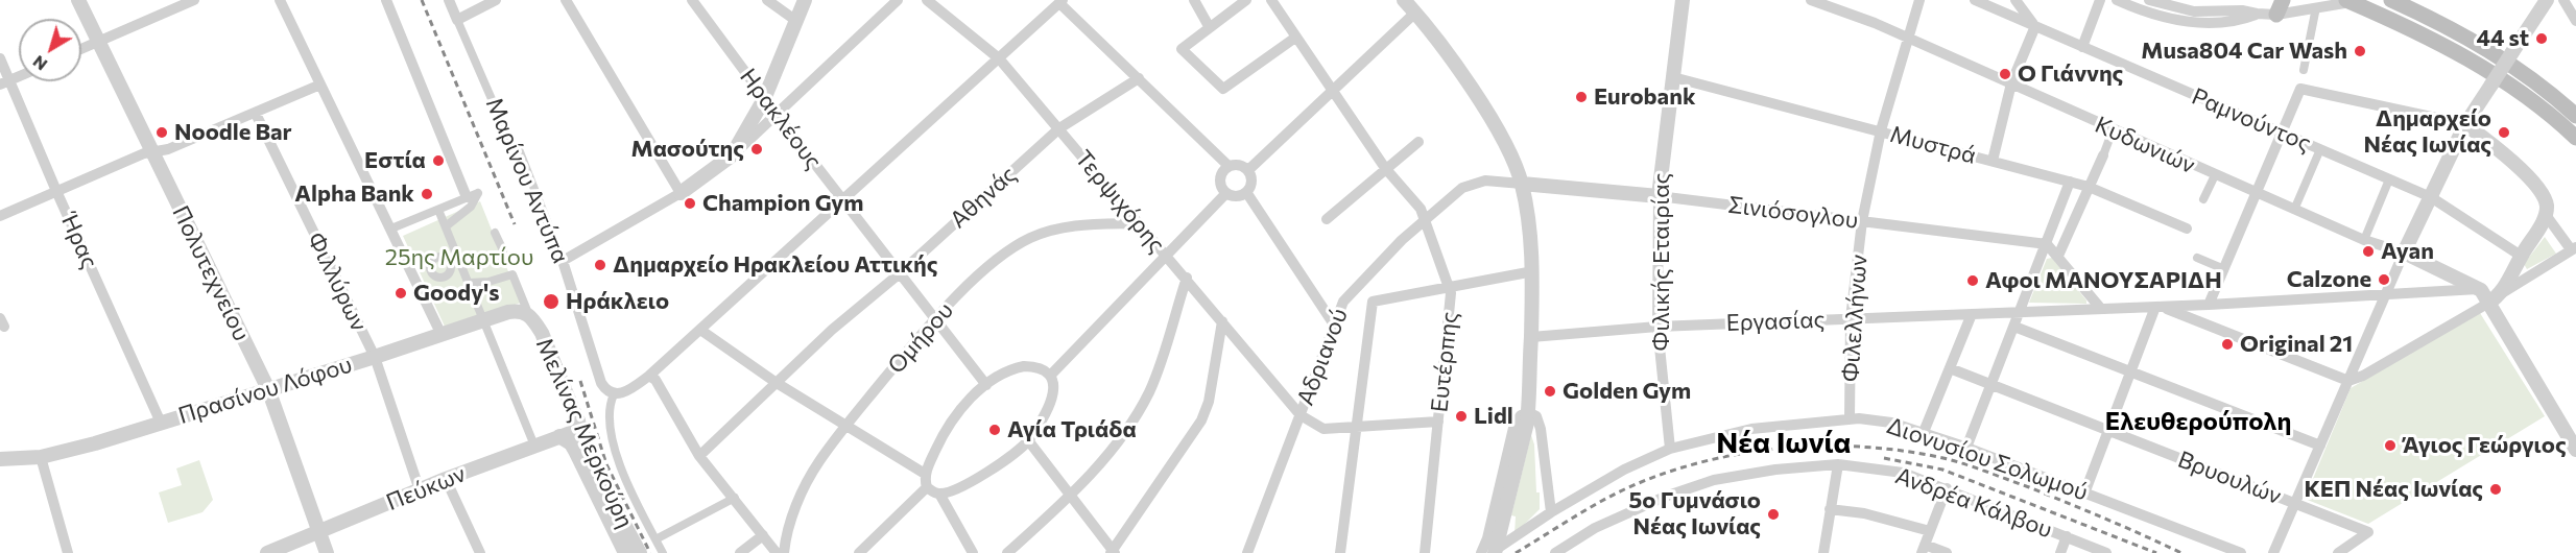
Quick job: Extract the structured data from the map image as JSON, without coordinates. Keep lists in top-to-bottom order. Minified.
{"streets":{"street":["Ηρακλέους","Ραμνούντος","Μυστρά","Κυδωνιών","Μαρίνου Αντύπα","Αθηνάς","Τερψιχόρης","Σινιόσογλου","Ήρας","Φιλικής Εταιρίας","Πολυτεχνείου","Φιλλύρων","Φιλελλήνων","Εργασίας","Ομήρου","Αδριανού","Ευτέρπης","Πρασίνου Λόφου","Μελίνας Μερκούρη","Διονυσίου Σολωμού","Βρυουλών","Πεύκων","Ανδρέα Κάλβου"]},"crossings":[["Ηρακλέους","Αθηνάς"],["Ηρακλέους","Ομήρου"],["Μυστρά","Φιλικής Εταιρίας"],["Μυστρά","Φιλελλήνων"],["Κυδωνιών","Φιλελλήνων"],["Κυδωνιών","Εργασίας"],["Αθηνάς","Τερψιχόρης"],["Τερψιχόρης","Ομήρου"],["Τερψιχόρης","Αδριανού"],["Σινιόσογλου","Φιλικής Εταιρίας"],["Σινιόσογλου","Φιλελλήνων"],["Σινιόσογλου","Αδριανού"],["Ήρας","Πρασίνου Λόφου"],["Φιλικής Εταιρίας","Εργασίας"],["Φιλικής Εταιρίας","Διονυσίου Σολωμού"],["Πολυτεχνείου","Πρασίνου Λόφου"],["Πολυτεχνείου","Πεύκων"],["Φιλλύρων","Πρασίνου Λόφου"],["Φιλλύρων","Πεύκων"],["Φιλελλήνων","Εργασίας"],["Φιλελλήνων","Διονυσίου Σολωμού"],["Αδριανού","Ευτέρπης"],["Πρασίνου Λόφου","Μελίνας Μερκούρη"],["Μελίνας Μερκούρη","Πεύκων"]],"districts":["Ελευθερούπολη","Νέα Ιωνία"],"parks":["25ης Μαρτίου"],"places":["44 st","Musa804 Car Wash","Ο Γιάννης","Eurobank","Noodle Bar","Δημαρχείο Νέας Ιωνίας","Μασούτης","Εστία","Alpha Bank","Champion Gym","Ayan","Δημαρχείο Ηρακλείου Αττικής","Calzone","Αφοι ΜΑΝΟΥΣΑΡΙΔΗ","Goody's","Ηράκλειο","Original 21","Golden Gym","Lidl","Αγία Τριάδα","Άγιος Γεώργιος","ΚΕΠ Νέας Ιωνίας","5ο Γυμνάσιο Νέας Ιωνίας"],"north":"bottom left"}
